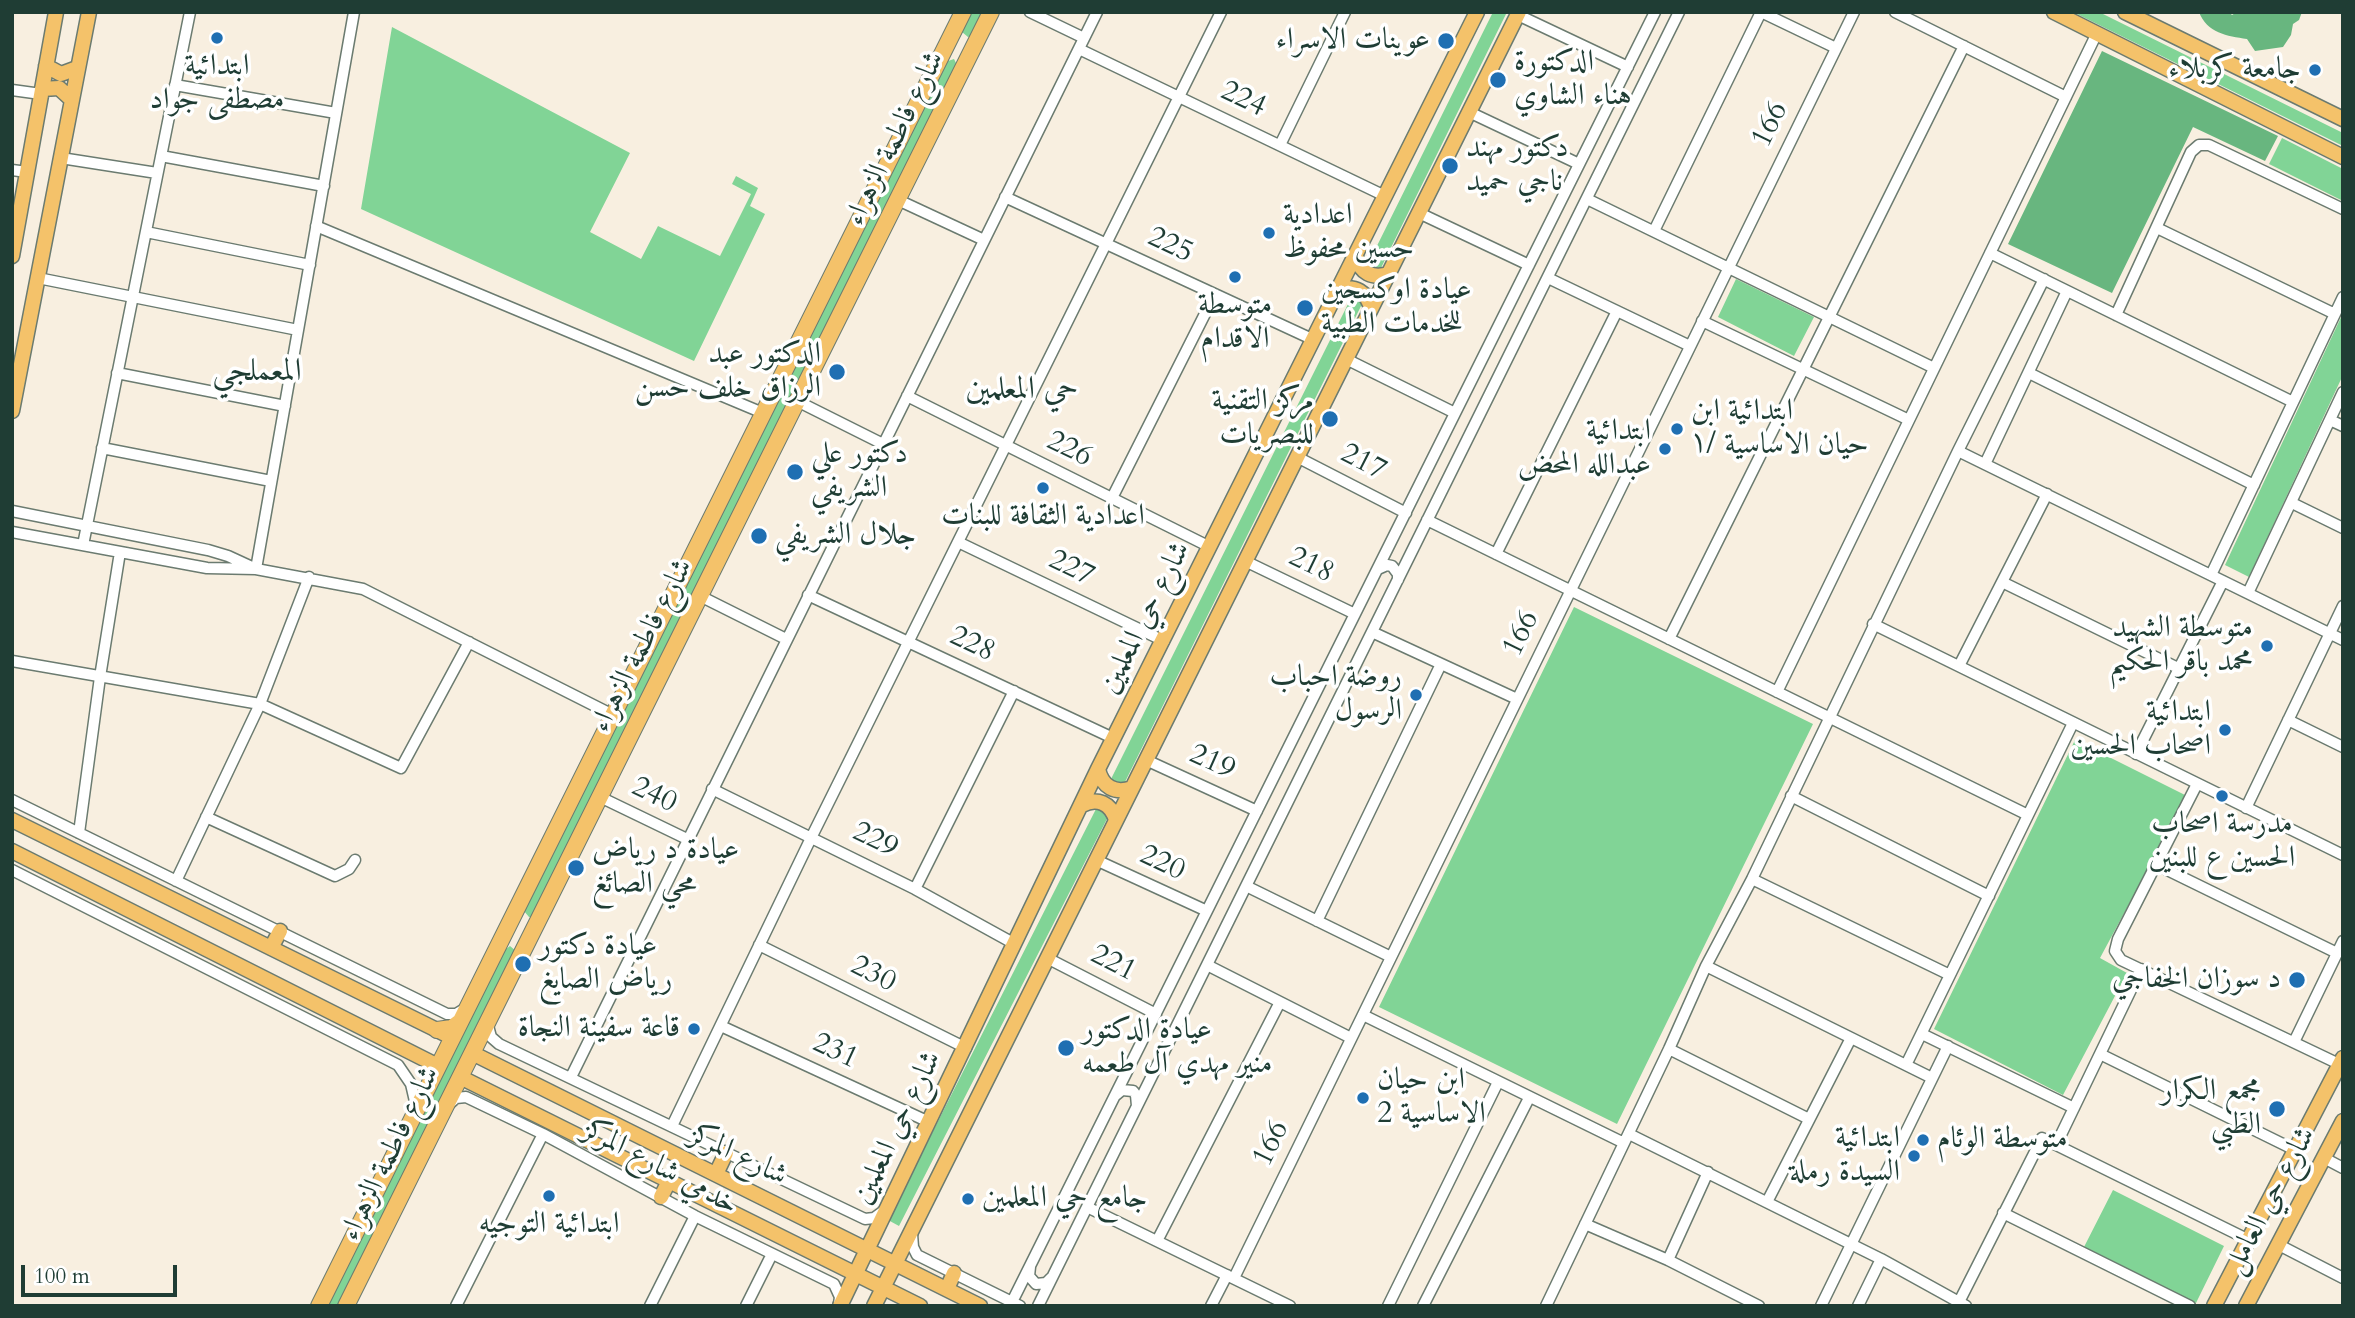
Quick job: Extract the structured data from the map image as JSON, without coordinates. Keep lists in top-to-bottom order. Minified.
{"streets":{"highway":["شارع فاطمة الزهراء"],"main road":["شارع حي المعلمين","شارع المركز","شارع حي العامل"],"street":["224","166","225","226","217","218","227","228","219","240","229","220","221","230","231","خدمي شارع المركز"]},"crossings":[["224","شارع حي المعلمين"],["شارع فاطمة الزهراء","240"],["شارع فاطمة الزهراء","شارع المركز"],["شارع فاطمة الزهراء","خدمي شارع المركز"],["225","شارع حي المعلمين"],["226","شارع حي المعلمين"],["217","شارع حي المعلمين"],["218","شارع حي المعلمين"],["227","شارع حي المعلمين"],["شارع حي المعلمين","228"],["شارع حي المعلمين","219"],["شارع حي المعلمين","229"],["شارع حي المعلمين","220"],["شارع حي المعلمين","221"],["شارع حي المعلمين","230"],["شارع حي المعلمين","231"],["شارع حي المعلمين","شارع المركز"],["شارع حي المعلمين","خدمي شارع المركز"]],"districts":["المعملجي","حي المعلمين"],"places":["ابتدائية مصطفى جواد","عوينات الاسراء","جامعة كربلاء","الدكتورة هناء الشاوي","دكتور مهند ناجي حميد","اعدادية حسين محفوظ","متوسطة الاقدام","عيادة اوكسجين للخدمات الطبية","الدكتور عبد الرزاق خلف حسن","مركز التقنية للبصريات","ابتدائية ابن حيان الاساسية /١","ابتدائية عبدالله المحض","دكتور علي الشريفي","اعدادية الثقافة للبنات","جلال الشريفي","متوسطة الشهيد محمد باقر الحكيم","روضة احباب الرسول","ابتدائية اصحاب الحسين","مدرسة اصحاب الحسين ع للبنين","عيادة د رياض محي الصائغ","عيادة دكتور رياض الصايغ","د سوزان الخفاجي","قاعة سفينة النجاة","عيادة الدكتور منير مهدي آل طعمه","ابن حيان الاساسية 2","مجمع الكرار الطبي","متوسطة الوئام","ابتدائية السيدة رملة","ابتدائية التوجيه","جامع حي المعلمين"],"scale_bar":"100 m"}
